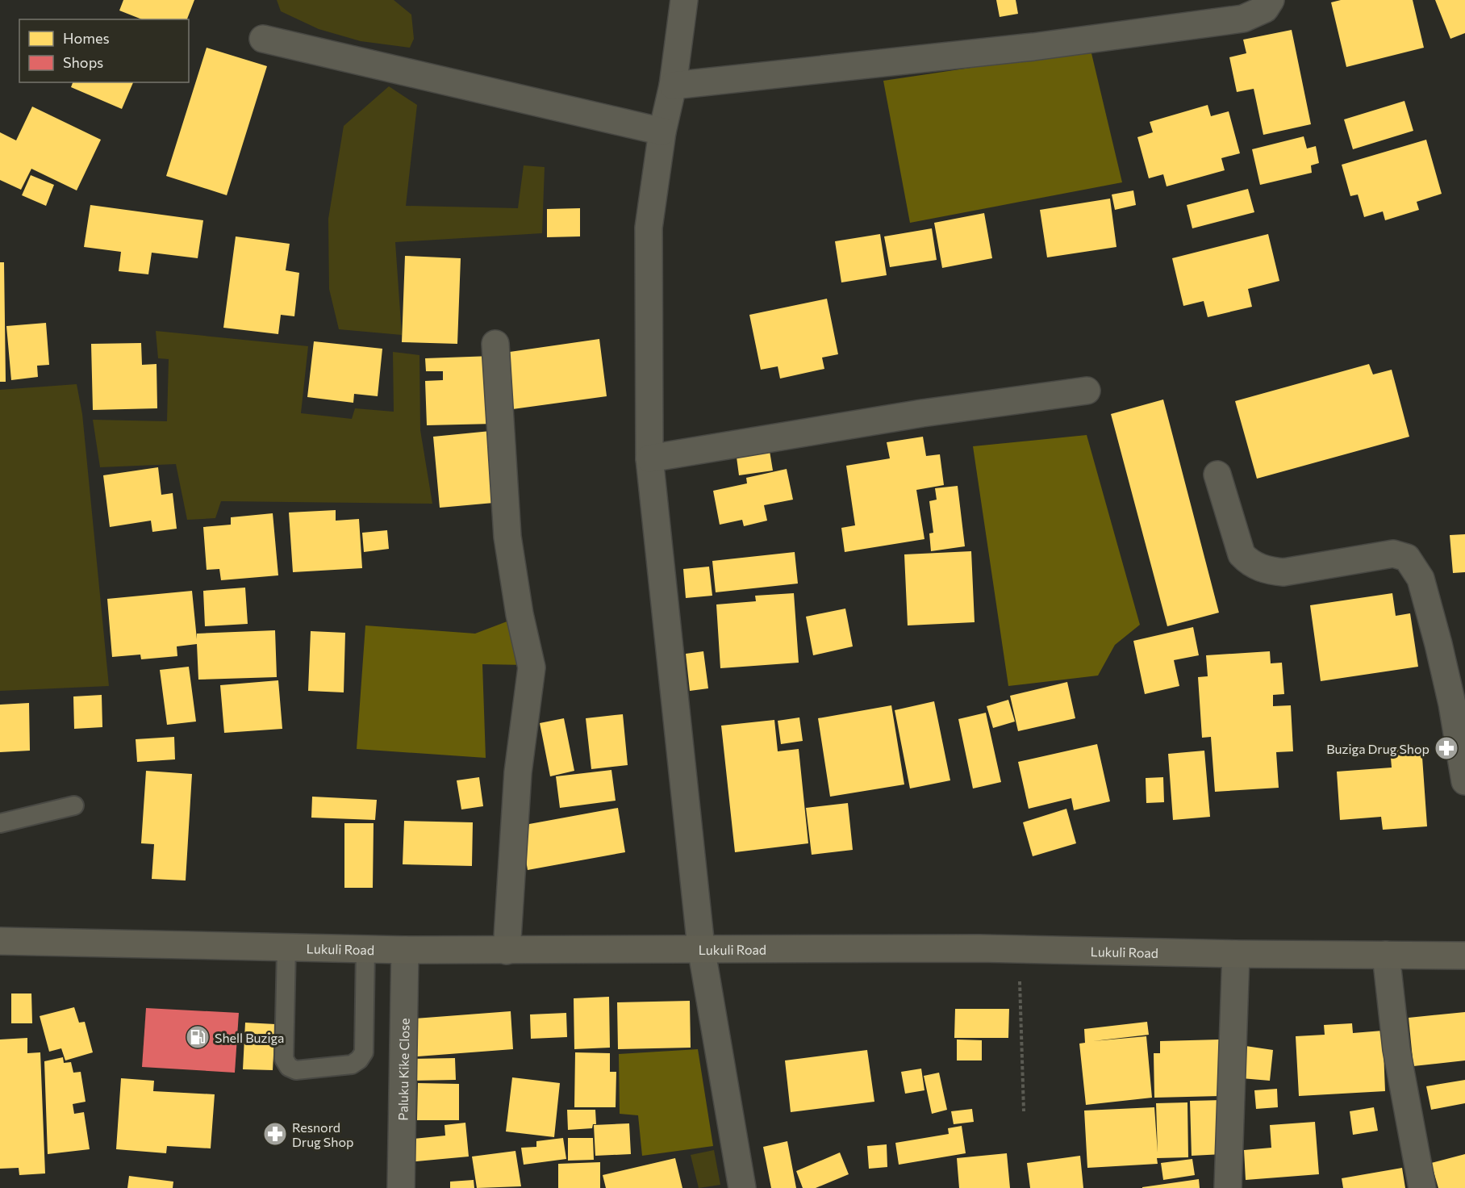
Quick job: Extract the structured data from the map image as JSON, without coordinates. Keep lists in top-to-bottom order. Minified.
{"streets":{"street":["Lukuli Road","Paluku Kike Close"]},"crossings":[["Lukuli Road","Paluku Kike Close"]],"places":{"pharmacy":["Buziga Drug Shop","Resnord Drug Shop"],"fuel station":["Shell Buziga"]},"legend":["Homes","Shops"]}
